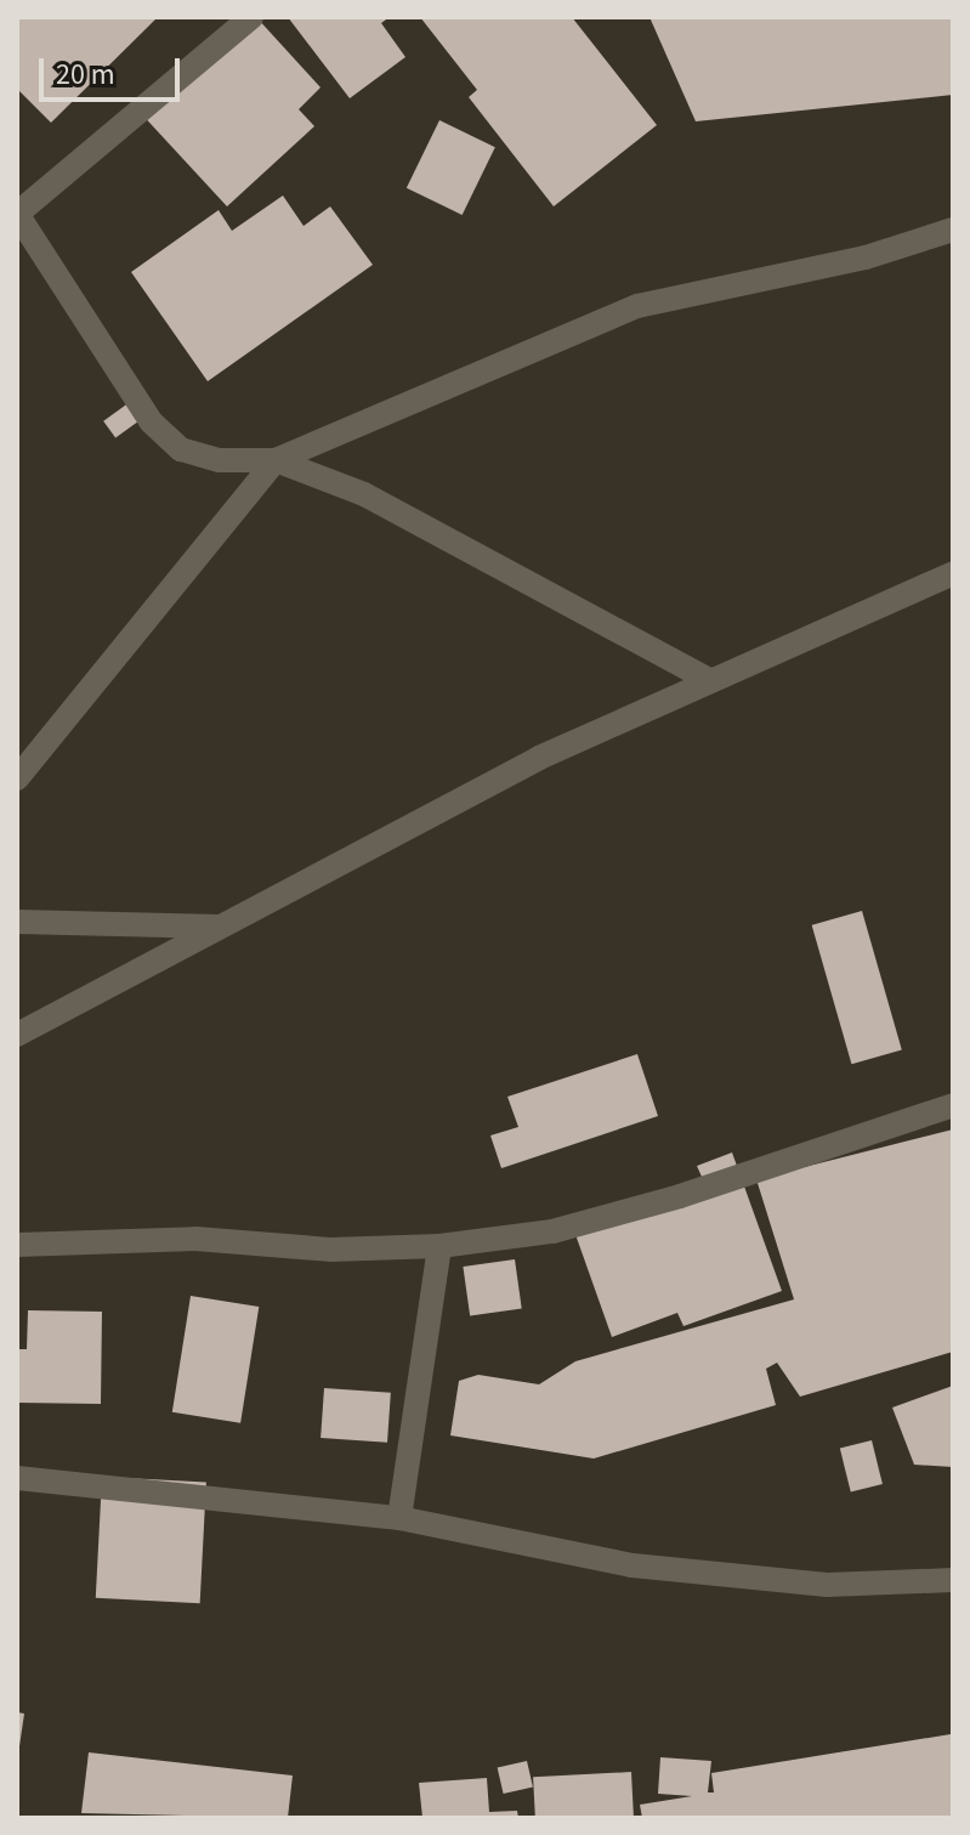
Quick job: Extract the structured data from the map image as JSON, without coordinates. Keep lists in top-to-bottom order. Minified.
{"scale_bar":"20 m"}
